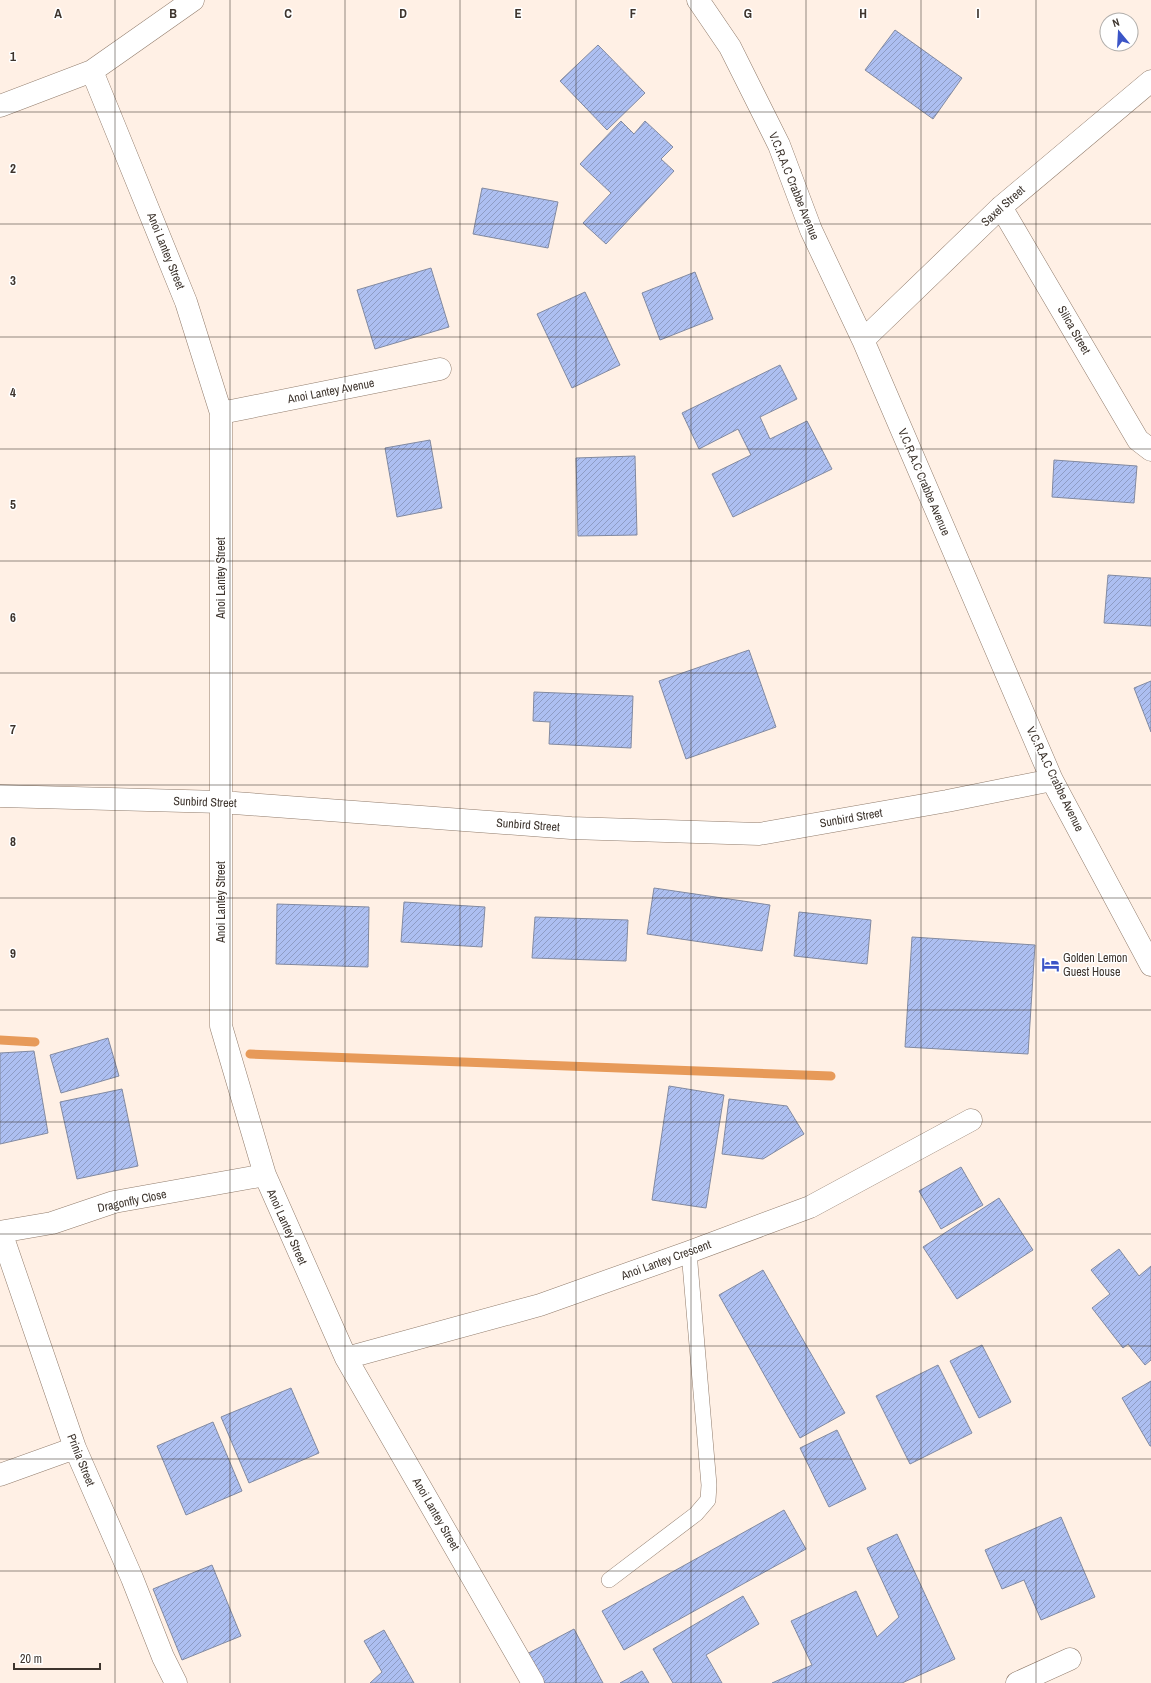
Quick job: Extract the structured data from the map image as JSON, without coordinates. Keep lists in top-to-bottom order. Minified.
{"streets":{"street":["V.C.R.A.C Crabbe Avenue","Saxel Street","Anoi Lantey Street","Silica Street","Anoi Lantey Avenue","Sunbird Street","Dragonfly Close","Anoi Lantey Crescent","Prinia Street"]},"crossings":[["V.C.R.A.C Crabbe Avenue","Saxel Street"],["V.C.R.A.C Crabbe Avenue","Sunbird Street"],["Saxel Street","Silica Street"],["Anoi Lantey Street","Anoi Lantey Avenue"],["Anoi Lantey Street","Sunbird Street"],["Anoi Lantey Street","Dragonfly Close"],["Anoi Lantey Street","Anoi Lantey Crescent"],["Dragonfly Close","Prinia Street"]],"places":{"hotel":["Golden Lemon Guest House"]},"scale_bar":"20 m","north":"top","grid":{"columns":["A","B","C","D","E","F","G","H","I"],"rows":["1","2","3","4","5","6","7","8","9"]}}
